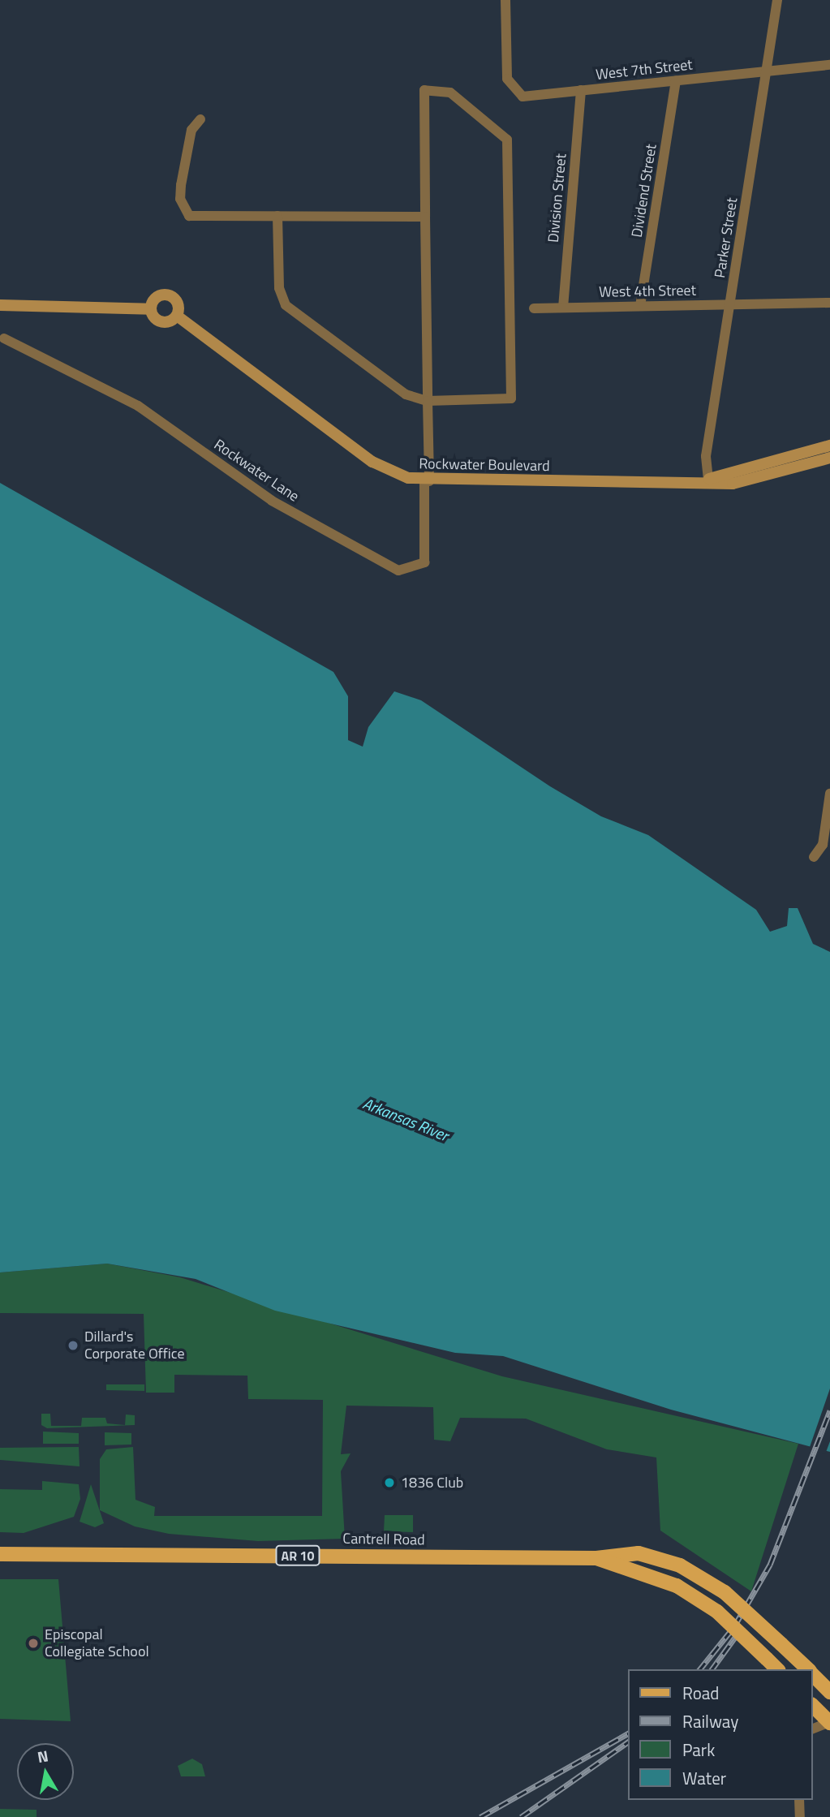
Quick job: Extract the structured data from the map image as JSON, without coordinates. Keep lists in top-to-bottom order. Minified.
{"streets":{"main road":["Cantrell Road","AR 10"],"street":["West 7th Street","Dividend Street","Division Street","Parker Street","West 4th Street","Rockwater Boulevard","Rockwater Lane"]},"crossings":[["West 7th Street","Dividend Street"],["West 7th Street","Division Street"],["West 7th Street","Parker Street"],["Dividend Street","West 4th Street"],["Division Street","West 4th Street"],["Parker Street","West 4th Street"],["Parker Street","Rockwater Boulevard"],["Rockwater Boulevard","Rockwater Lane"],["Cantrell Road","AR 10"]],"water":["Arkansas River"],"places":["Dillard's Corporate Office","1836 Club","Episcopal Collegiate School"],"legend":["Road","Railway","Park","Water"],"north":"top"}
